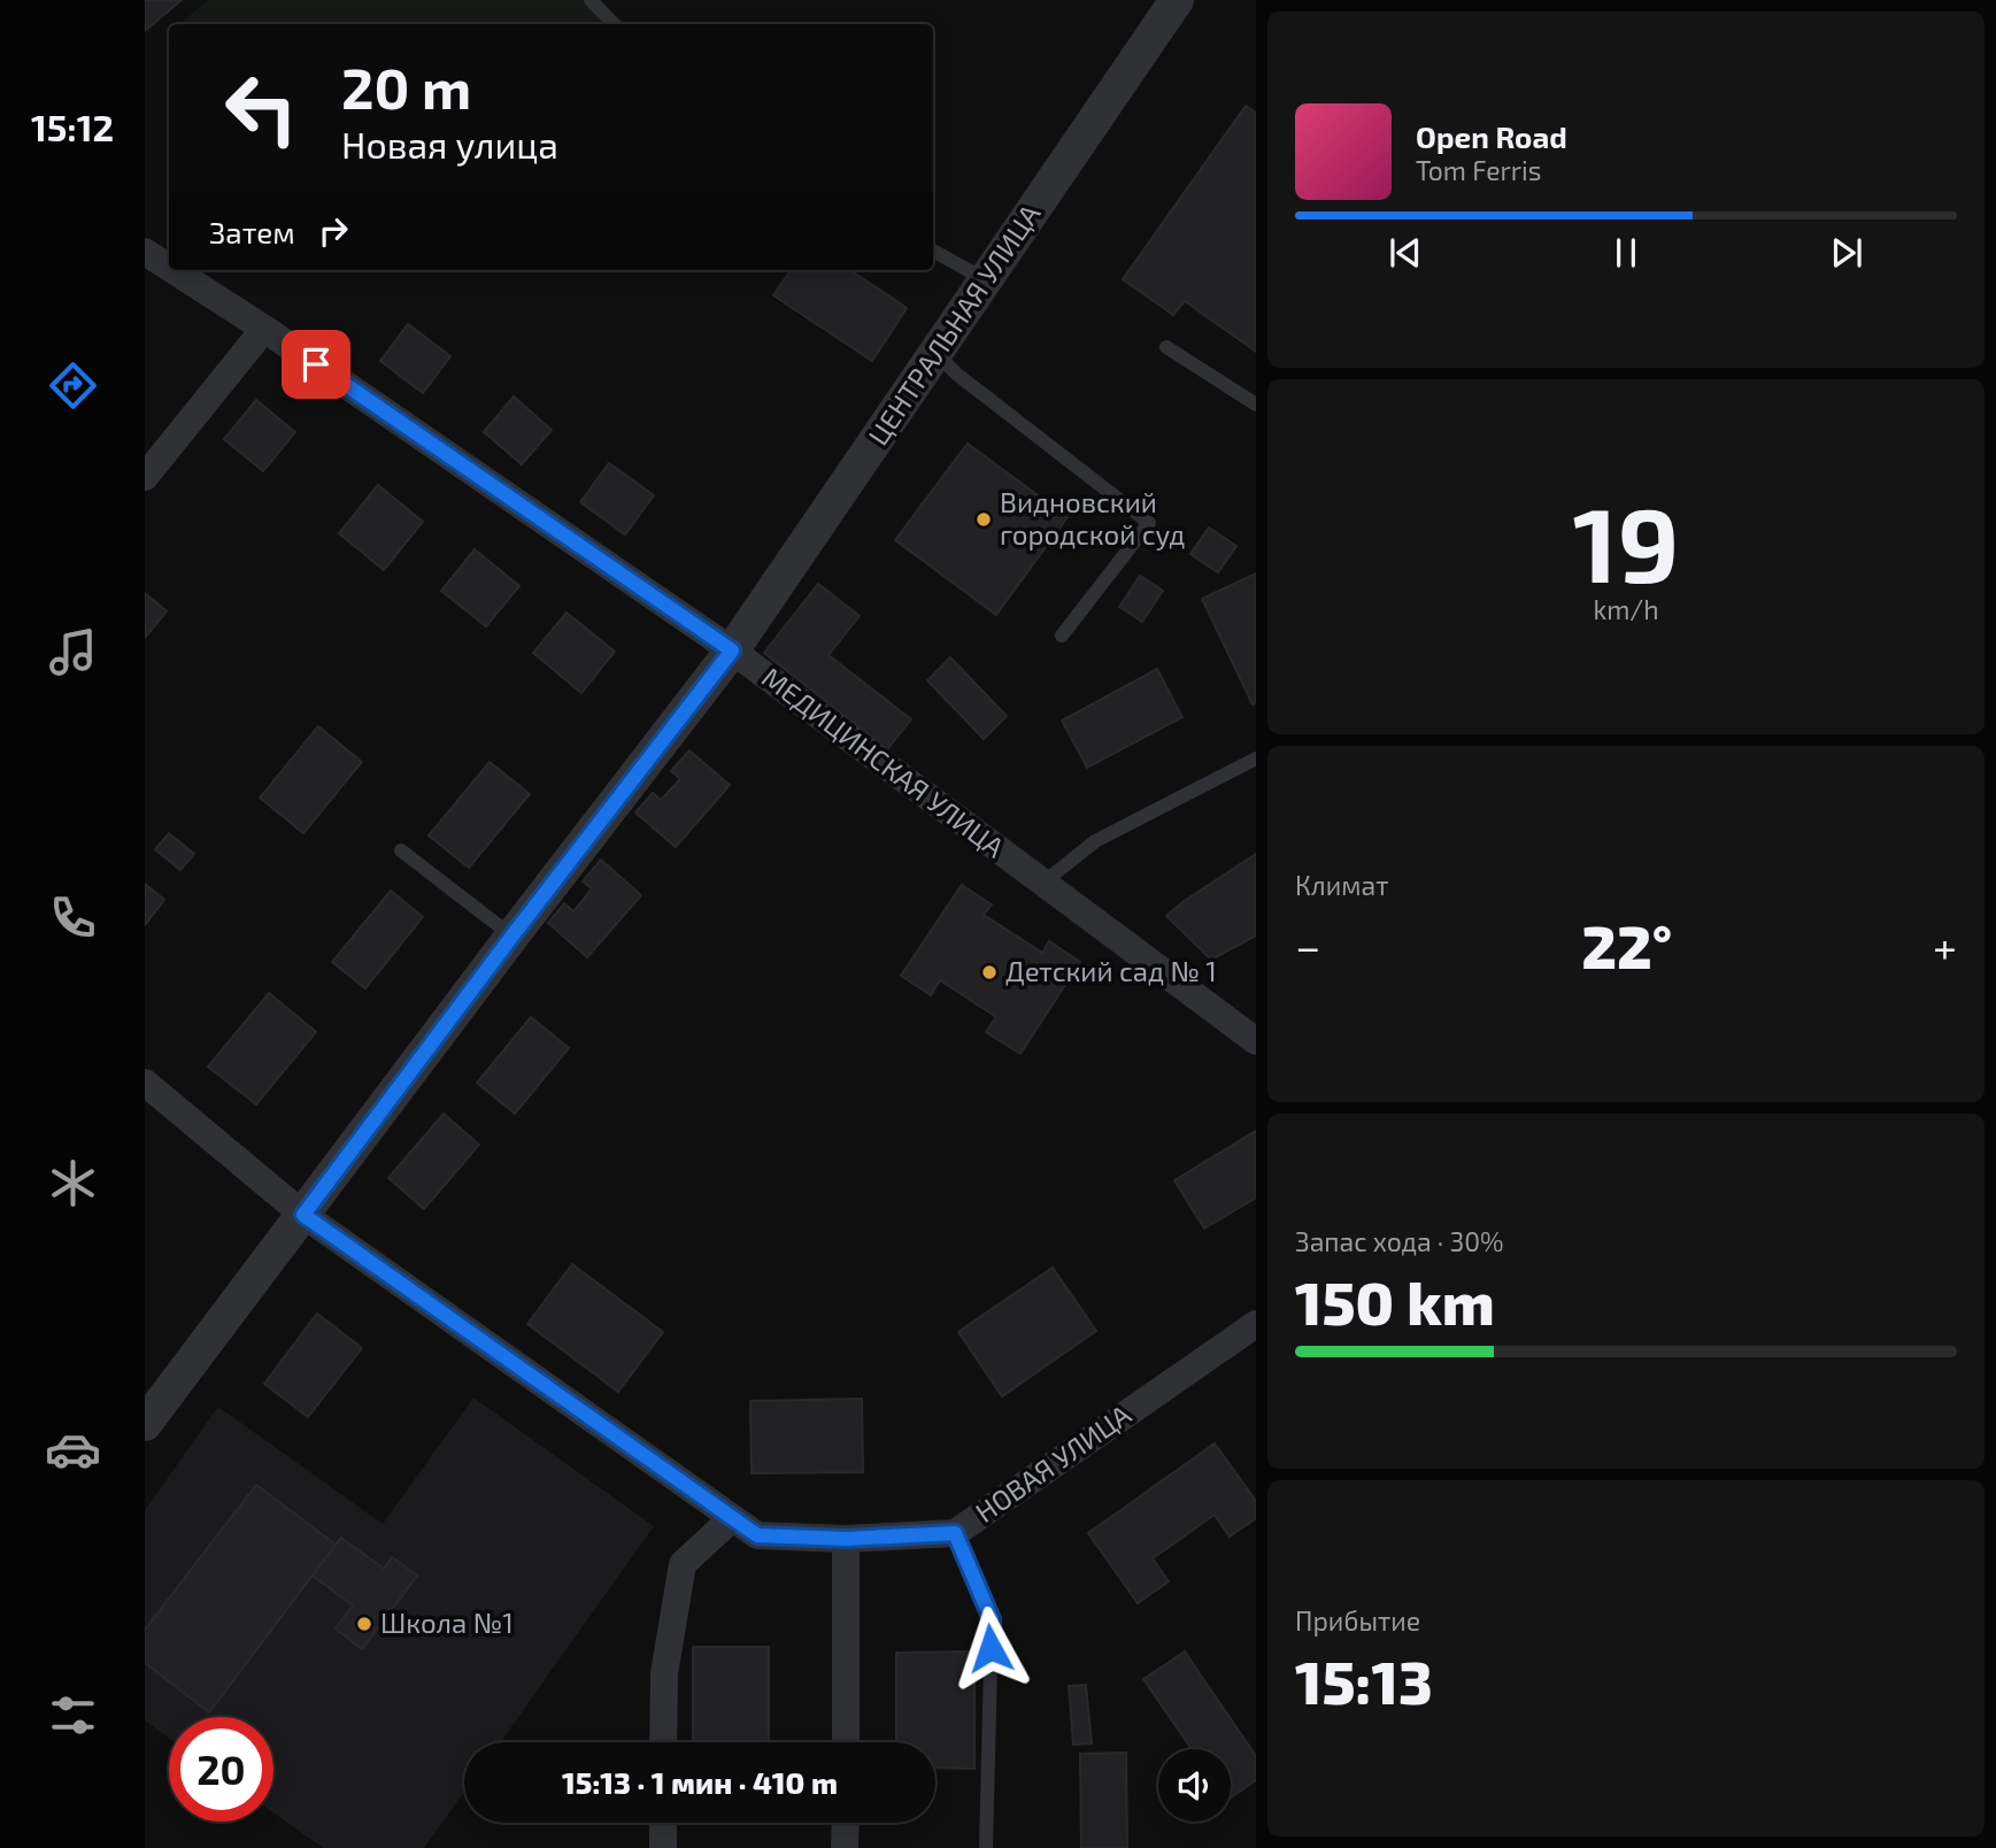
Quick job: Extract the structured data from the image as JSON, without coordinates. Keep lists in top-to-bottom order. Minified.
{"streets":{"street":["ЦЕНТРАЛЬНАЯ УЛИЦА","МЕДИЦИНСКАЯ УЛИЦА","НОВАЯ УЛИЦА"]},"crossings":[["ЦЕНТРАЛЬНАЯ УЛИЦА","МЕДИЦИНСКАЯ УЛИЦА"],["ЦЕНТРАЛЬНАЯ УЛИЦА","НОВАЯ УЛИЦА"]],"places":["Видновский городской суд","Детский сад № 1","Школа №1"],"page":{"tabs":"15:12","turn":["20 m","Новая улица"],"song":["Open Road","Tom Ferris"],"then":"Затем","tile":[["19","km/h"],"Климат",["Запас хода · 30%","150 km"],["Прибытие","15:13"]],"heat":["−","22°","+"],"limit":"20","trip":"15:13 · 1 мин · 410 m"}}
